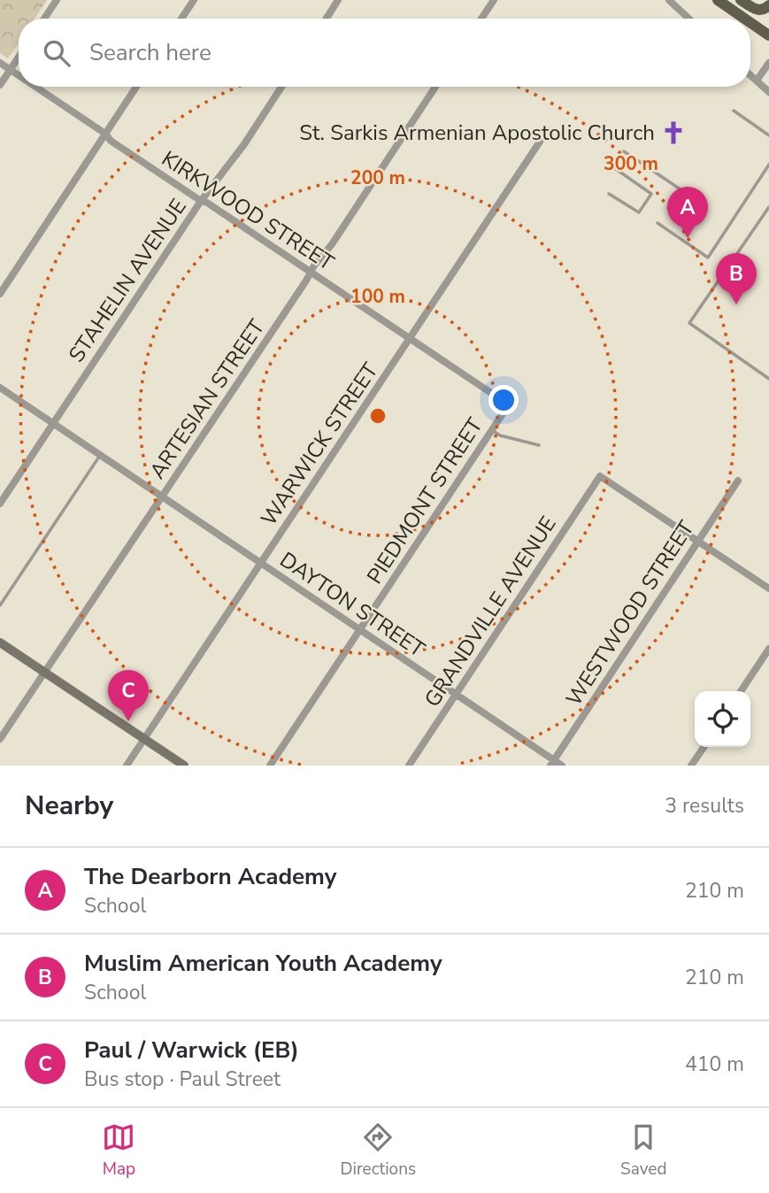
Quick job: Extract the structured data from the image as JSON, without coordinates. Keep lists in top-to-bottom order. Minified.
{"streets":{"street":["KIRKWOOD STREET","STAHELIN AVENUE","ARTESIAN STREET","WARWICK STREET","PIEDMONT STREET","DAYTON STREET","GRANDVILLE AVENUE","WESTWOOD STREET"]},"crossings":[["KIRKWOOD STREET","STAHELIN AVENUE"],["KIRKWOOD STREET","ARTESIAN STREET"],["KIRKWOOD STREET","WARWICK STREET"],["KIRKWOOD STREET","PIEDMONT STREET"],["STAHELIN AVENUE","DAYTON STREET"],["ARTESIAN STREET","DAYTON STREET"],["WARWICK STREET","DAYTON STREET"],["PIEDMONT STREET","DAYTON STREET"],["DAYTON STREET","GRANDVILLE AVENUE"],["DAYTON STREET","WESTWOOD STREET"],["GRANDVILLE AVENUE","WESTWOOD STREET"]],"places":{"church":["St. Sarkis Armenian Apostolic Church"]},"page":{"search":"Search here","pins":["A","B","C"],"heading":["Nearby","3 results"],"list":[{"mark":"A","name":"The Dearborn Academy","note":"School","value":"210 m"},{"mark":"B","name":"Muslim American Youth Academy","note":"School","value":"210 m"},{"mark":"C","name":"Paul / Warwick (EB)","note":"Bus stop · Paul Street","value":"410 m"}],"nav":["Map","Directions","Saved"]},"rings":["300 m","200 m","100 m"]}
